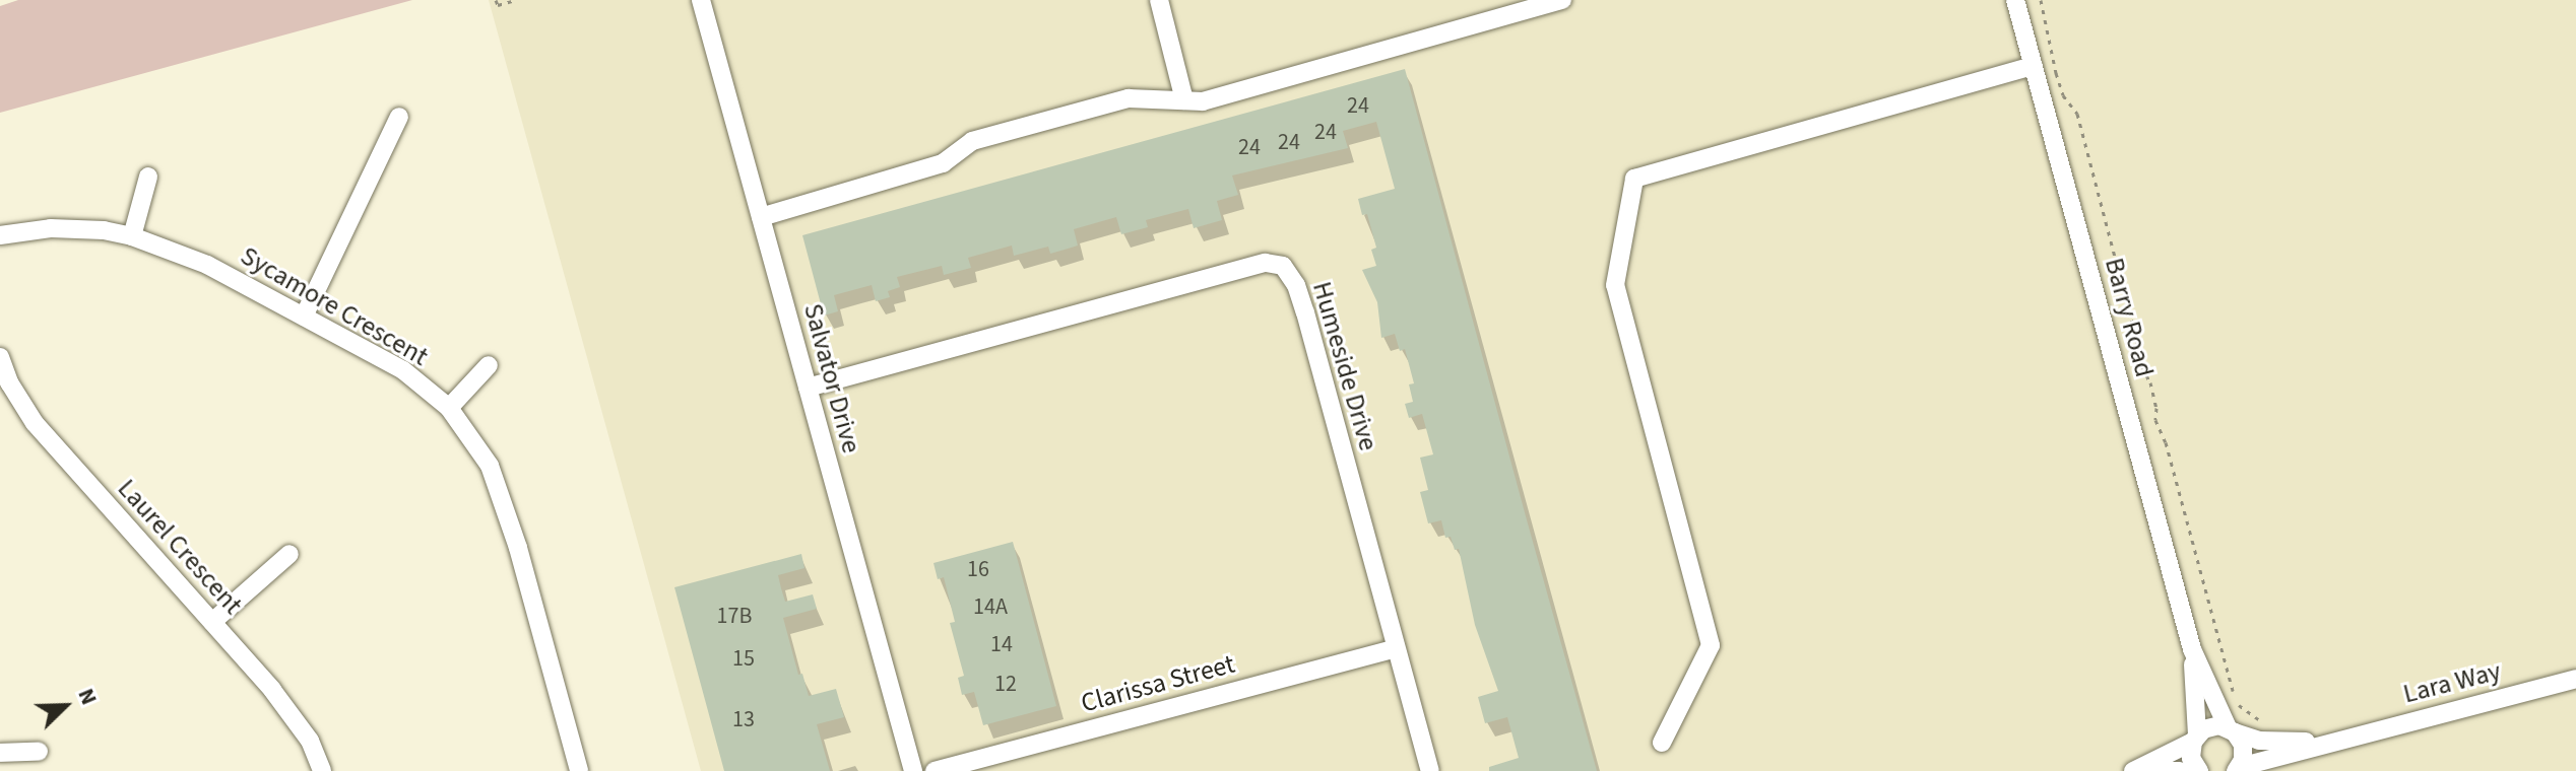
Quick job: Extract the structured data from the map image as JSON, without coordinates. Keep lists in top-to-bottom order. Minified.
{"streets":{"street":["Sycamore Crescent","Barry Road","Humeside Drive","Salvator Drive","Laurel Crescent","Lara Way","Clarissa Street"]},"crossings":[["Humeside Drive","Salvator Drive"],["Humeside Drive","Clarissa Street"]],"house_numbers":["24","24","24","24","16","14A","17B","14","15","12","13"],"north":"top right"}
